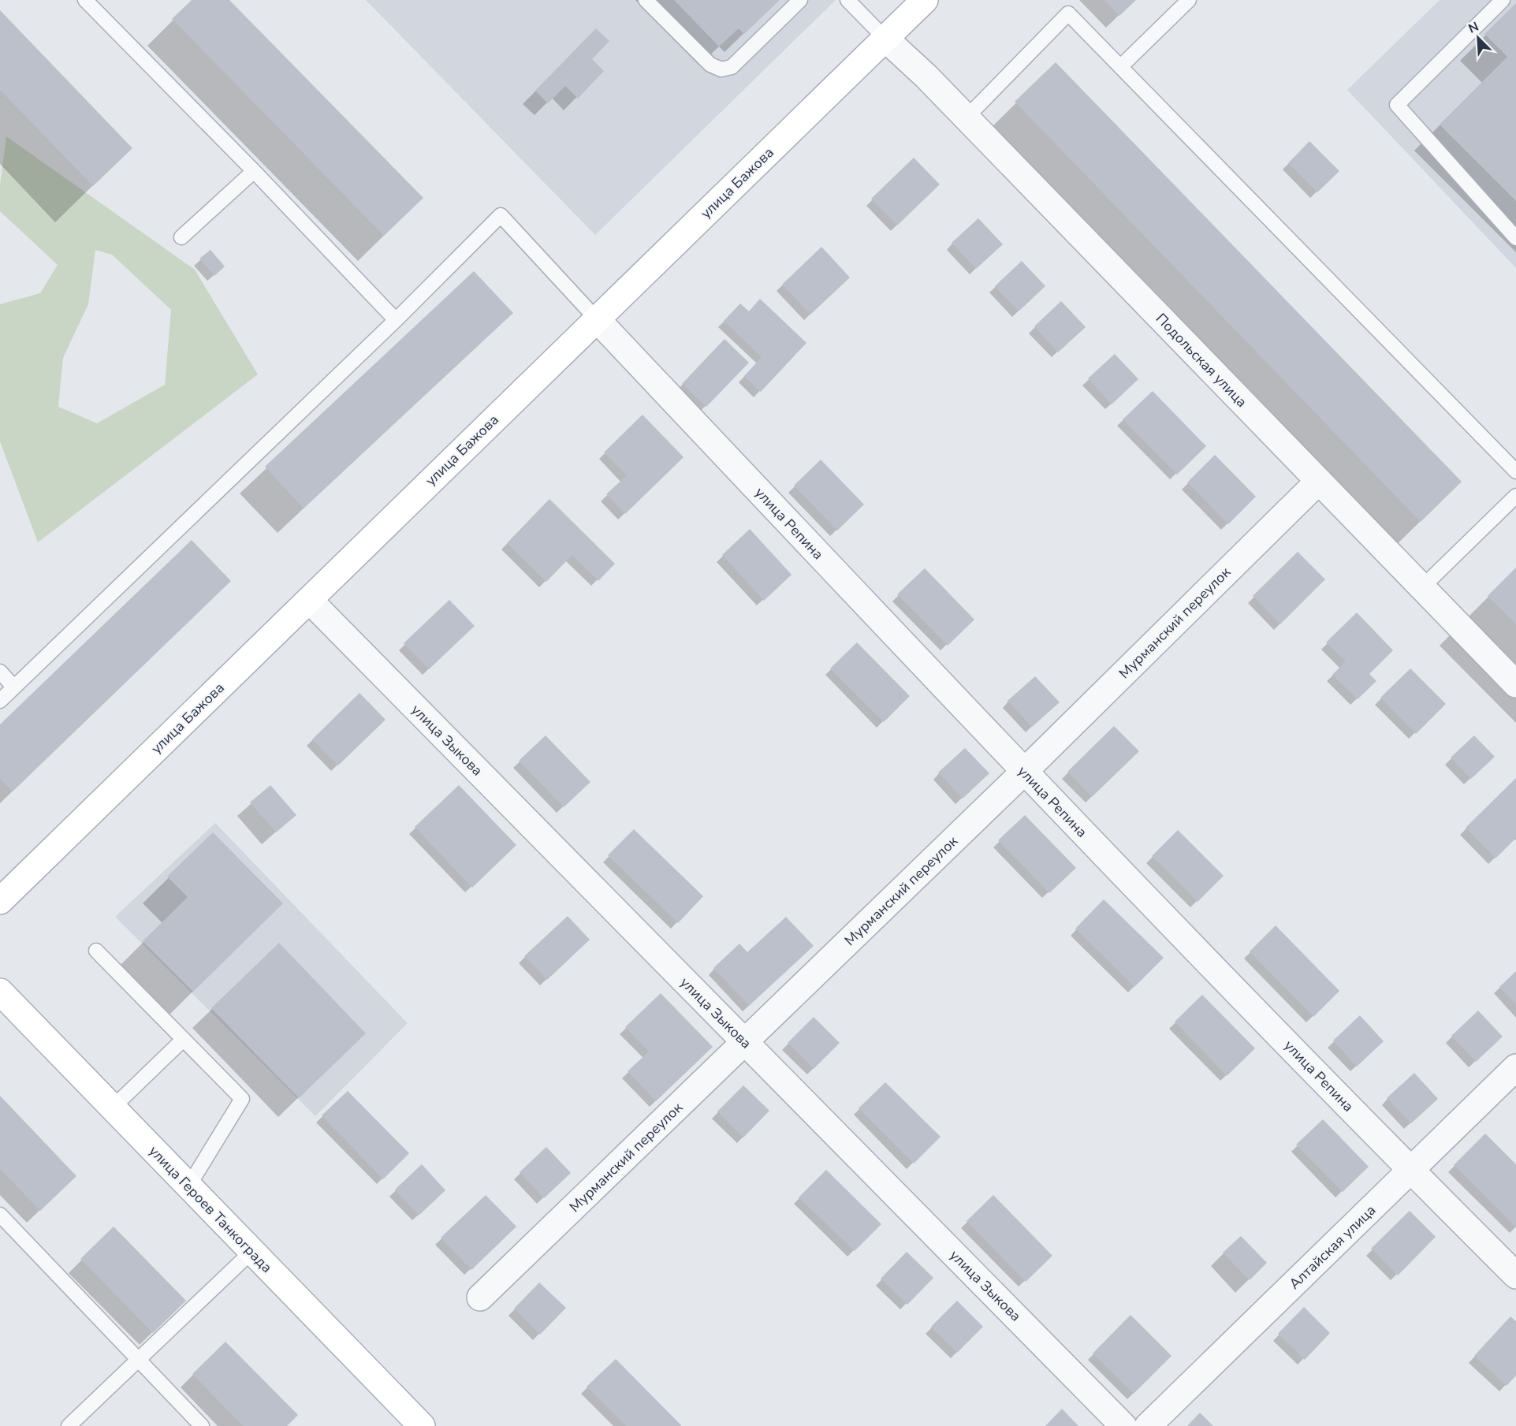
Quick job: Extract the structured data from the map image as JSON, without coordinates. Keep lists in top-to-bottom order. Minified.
{"streets":{"main road":["улица Бажова","улица Героев Танкограда"],"street":["Подольская улица","улица Репина","Мурманский переулок","улица Зыкова","Алтайская улица"]},"crossings":[["улица Бажова","Подольская улица"],["улица Бажова","улица Репина"],["улица Бажова","улица Зыкова"],["Подольская улица","Мурманский переулок"],["улица Репина","Мурманский переулок"],["улица Репина","Алтайская улица"],["Мурманский переулок","улица Зыкова"]],"north":"top left"}
